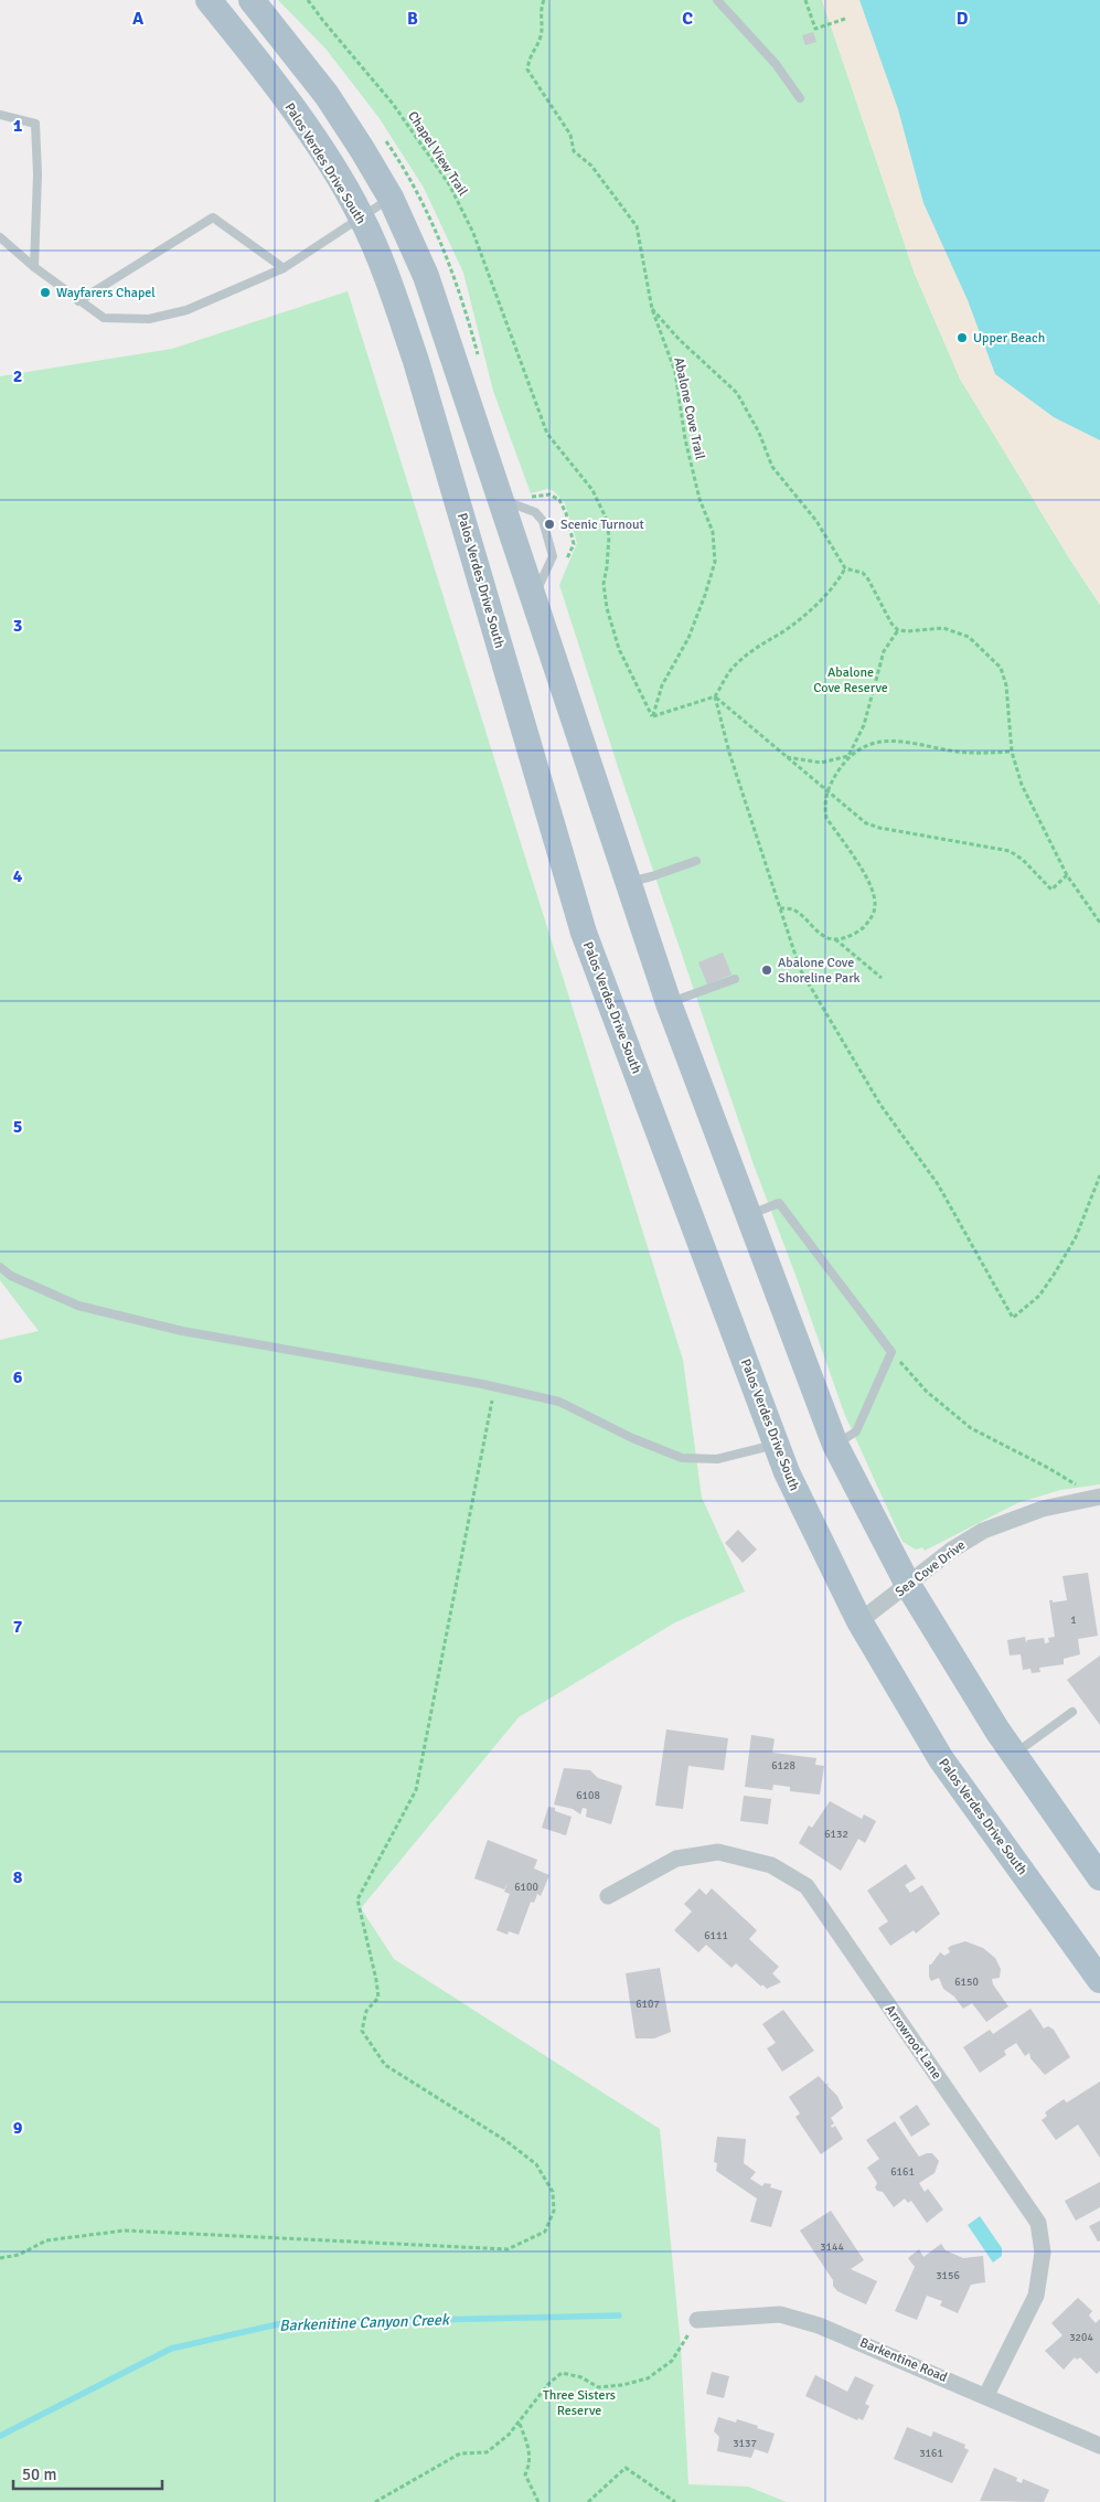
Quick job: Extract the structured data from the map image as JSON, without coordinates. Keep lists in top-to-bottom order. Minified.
{"streets":{"main road":["Palos Verdes Drive South"],"street":["Sea Cove Drive","Arrowroot Lane","Barkentine Road"],"path":["Chapel View Trail","Abalone Cove Trail"]},"crossings":[["Chapel View Trail","Abalone Cove Trail"],["Palos Verdes Drive South","Sea Cove Drive"],["Arrowroot Lane","Barkentine Road"]],"water":["Barkenitine Canyon Creek"],"parks":["Abalone Cove Reserve","Three Sisters Reserve"],"places":["Wayfarers Chapel","Upper Beach","Scenic Turnout","Abalone Cove Shoreline Park"],"house_numbers":["1","6128","6108","6132","6100","6111","6150","6107","6161","3144","3156","3204","3137","3161"],"scale_bar":"50 m","grid":{"columns":["A","B","C","D"],"rows":["1","2","3","4","5","6","7","8","9"]}}
